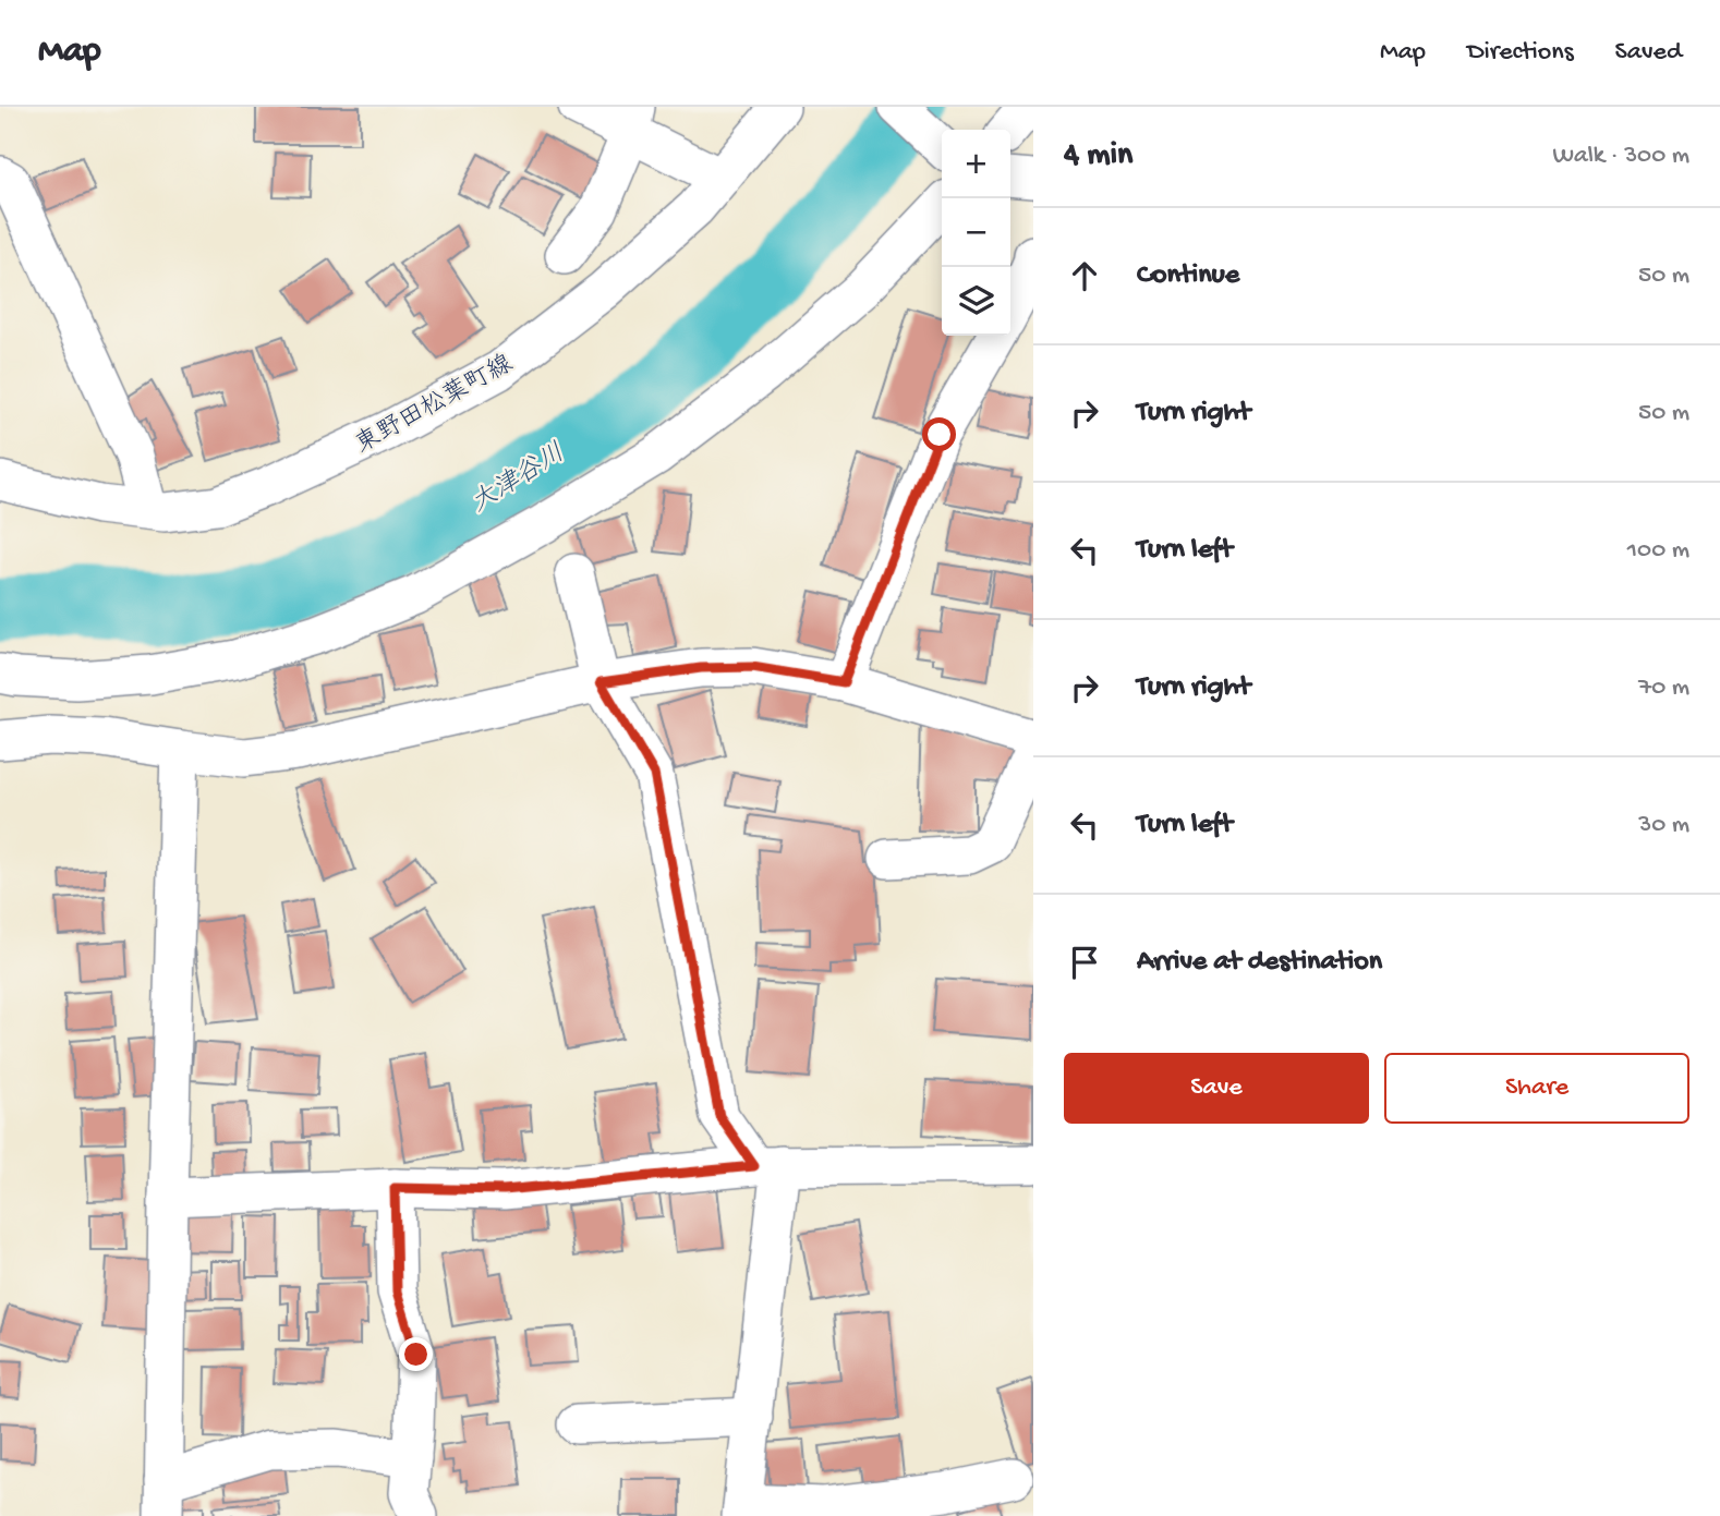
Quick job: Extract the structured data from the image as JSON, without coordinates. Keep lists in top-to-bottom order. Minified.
{"streets":{"street":["東野田松葉町線"]},"water":["大津谷川"],"page":{"header":"Map","nav":["Map","Directions","Saved"],"heading":["4 min","Walk · 300 m"],"map_buttons":["+","−"],"list":[["Continue","50 m"],["Turn right","50 m"],["Turn left","100 m"],["Turn right","70 m"],["Turn left","30 m"],"Arrive at destination"],"buttons":["Save","Share"]}}
